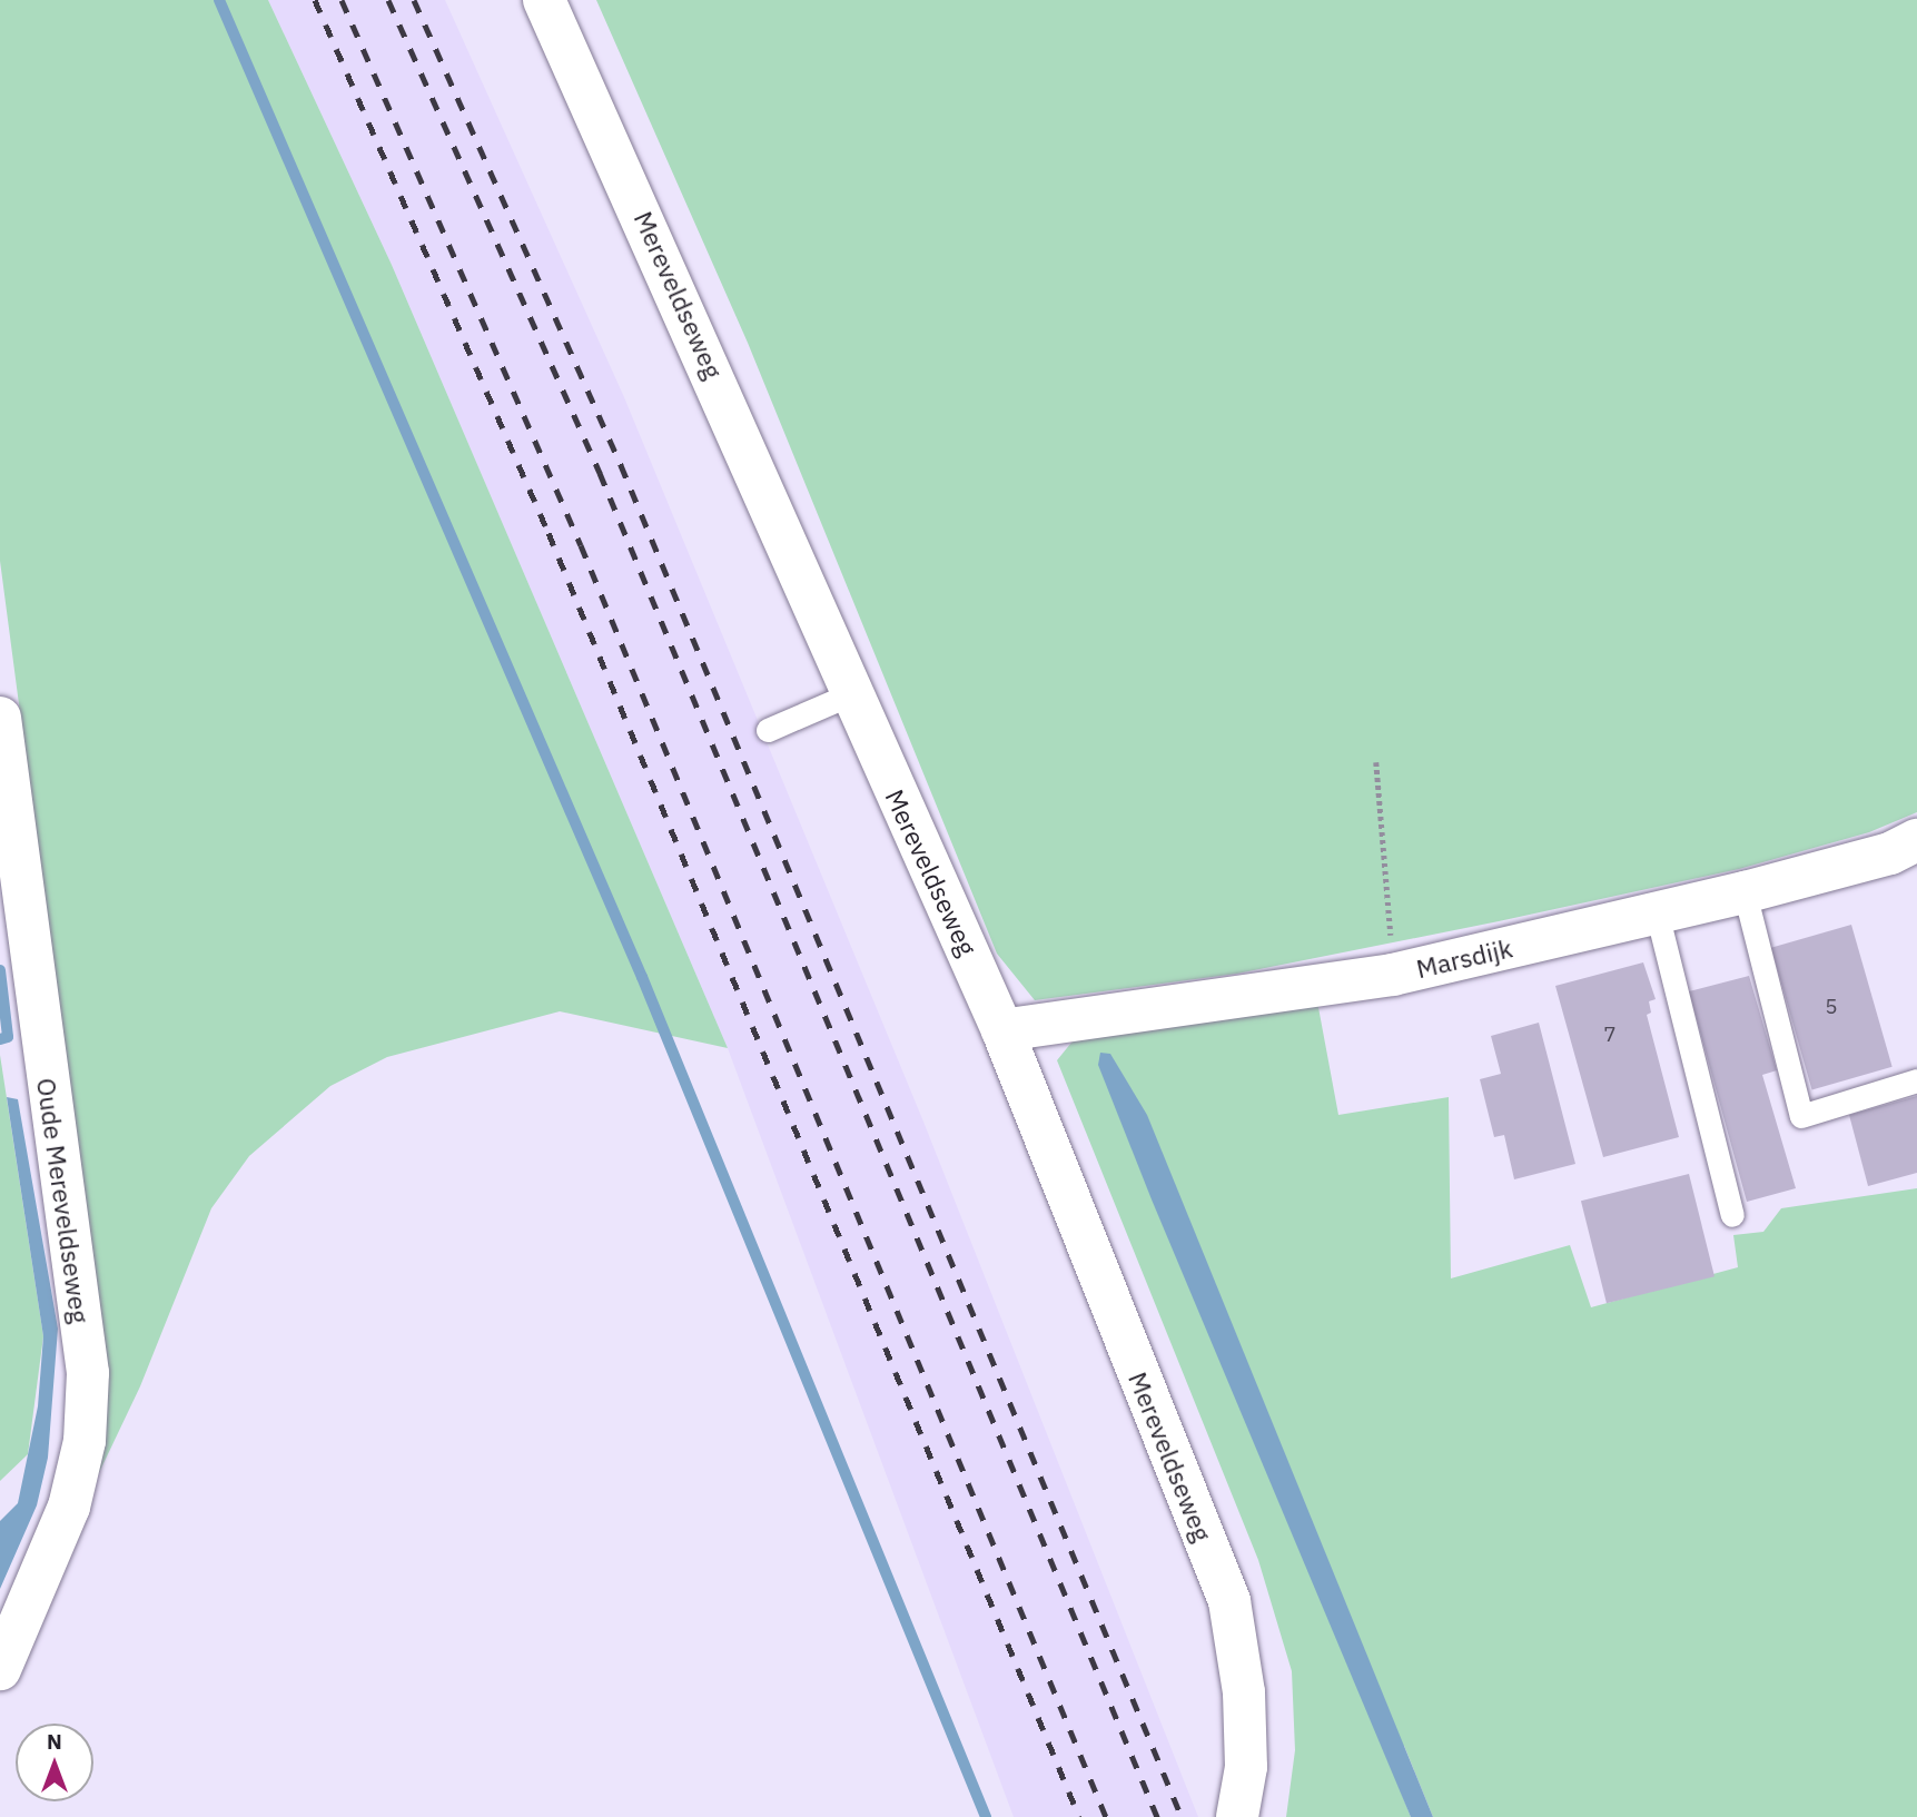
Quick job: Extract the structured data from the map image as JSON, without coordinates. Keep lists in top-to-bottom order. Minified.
{"streets":{"street":["Mereveldseweg","Marsdijk","Oude Mereveldseweg"]},"crossings":[["Mereveldseweg","Marsdijk"]],"house_numbers":["5","7"],"north":"top"}
